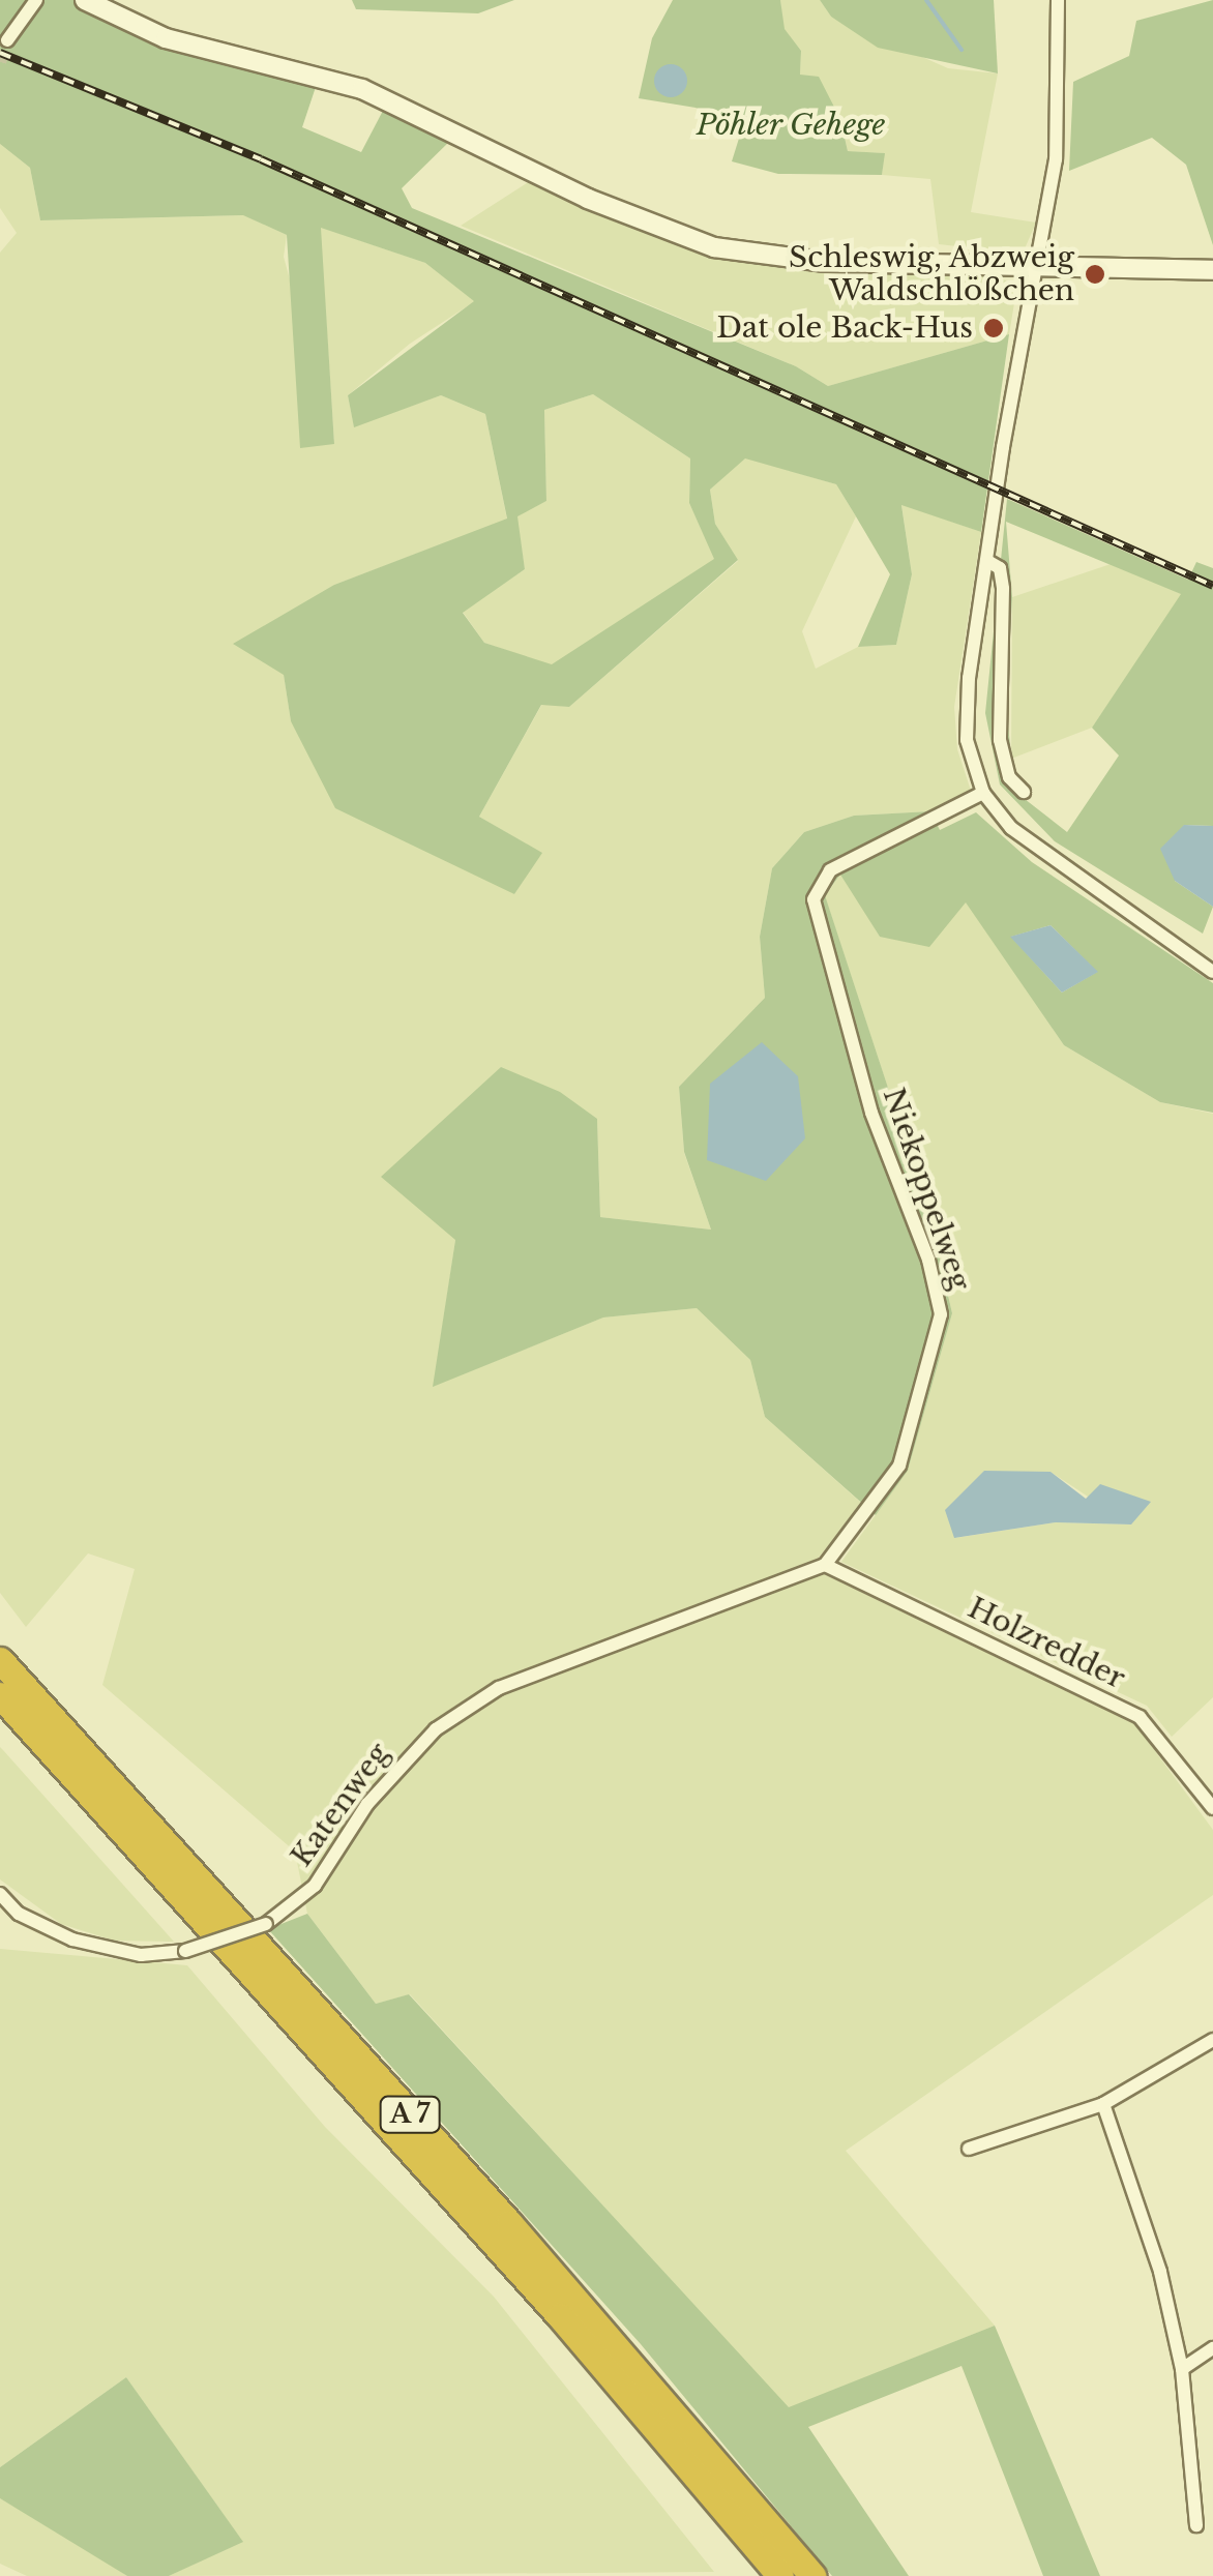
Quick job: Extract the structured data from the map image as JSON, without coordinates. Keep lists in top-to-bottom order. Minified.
{"streets":{"highway":["A 7"],"street":["Niekoppelweg","Holzredder","Katenweg"]},"crossings":[["Niekoppelweg","Holzredder"],["Niekoppelweg","Katenweg"],["Holzredder","Katenweg"]],"parks":["Pöhler Gehege"],"places":["Schleswig, Abzweig Waldschlößchen","Dat ole Back-Hus"]}
